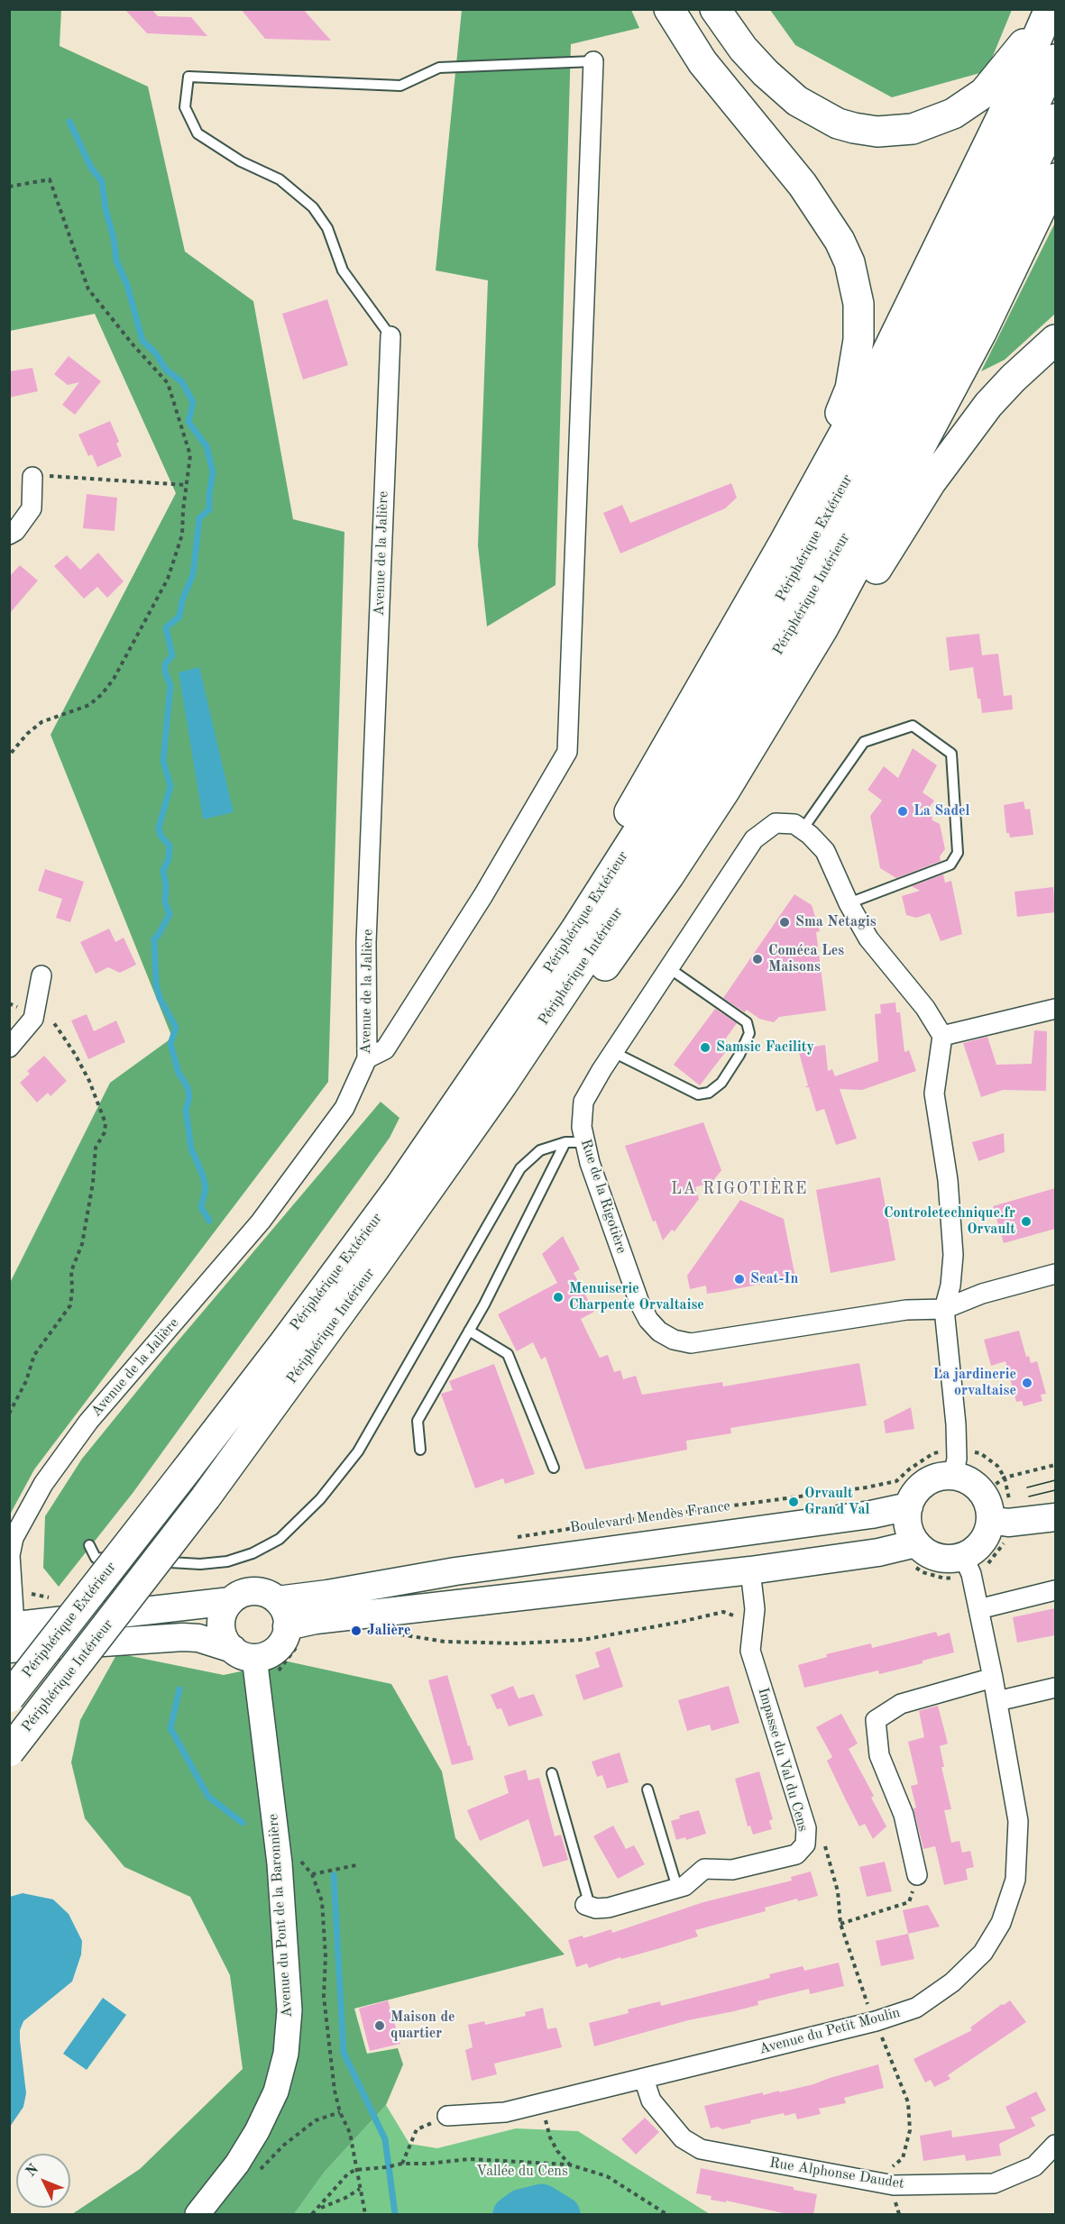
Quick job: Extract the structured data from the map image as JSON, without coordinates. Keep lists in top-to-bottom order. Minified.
{"streets":{"highway":["Périphérique Extérieur","Périphérique Intérieur"],"main road":["Boulevard Mendès France"],"street":["Avenue de la Jalière","Rue de la Rigotière","Impasse du Val du Cens","Avenue du Pont de la Baronnière","Avenue du Petit Moulin","Rue Alphonse Daudet"]},"crossings":[["Boulevard Mendès France","Avenue du Pont de la Baronnière"],["Boulevard Mendès France","Avenue du Petit Moulin"],["Avenue du Petit Moulin","Rue Alphonse Daudet"]],"districts":["LA RIGOTIÈRE"],"parks":["Vallée du Cens"],"places":["La Sadel","Sma Netagis","Coméca Les Maisons","Samsic Facility","Controletechnique.fr Orvault","Seat-In","Menuiserie Charpente Orvaltaise","La jardinerie orvaltaise","Orvault Grand Val","Jalière","Maison de quartier"],"north":"top left"}
